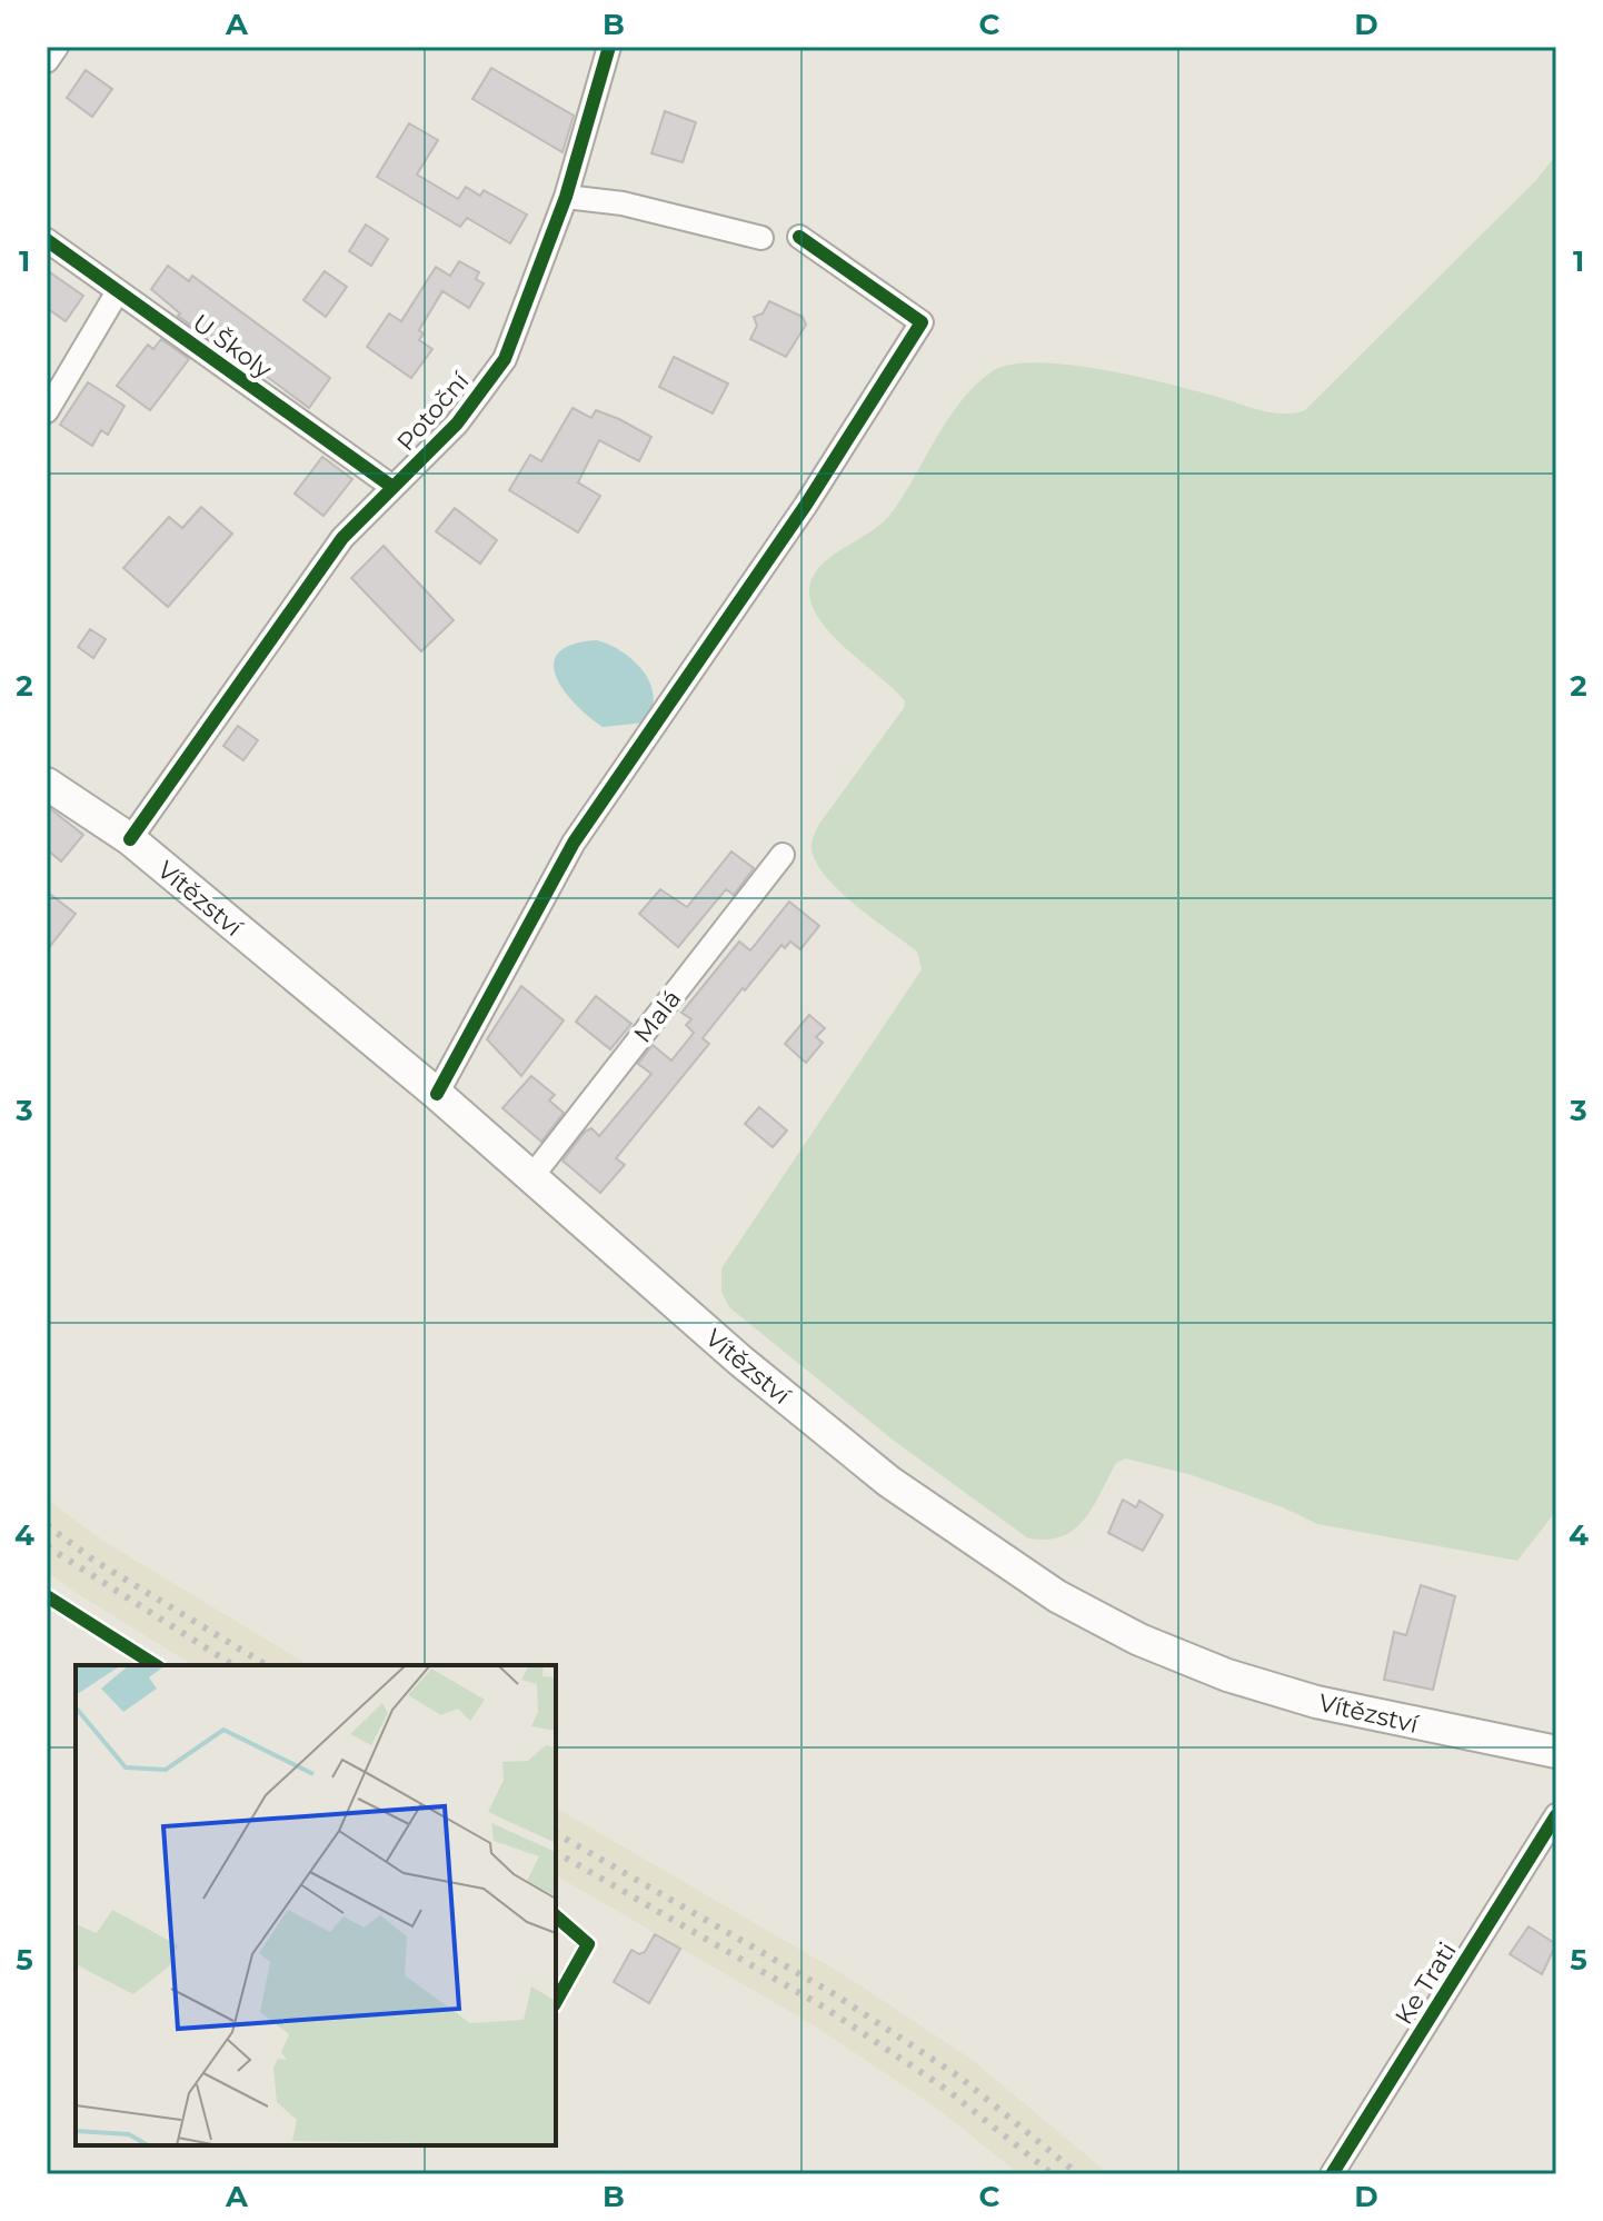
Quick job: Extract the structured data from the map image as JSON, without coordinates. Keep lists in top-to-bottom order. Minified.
{"streets":{"main road":["Vítězství"],"street":["U Školy","Potoční","Malá","Ke Trati"]},"crossings":[["U Školy","Potoční"],["Potoční","Vítězství"],["Vítězství","Malá"]],"grid":{"columns":["A","B","C","D"],"rows":["1","2","3","4","5"]}}
